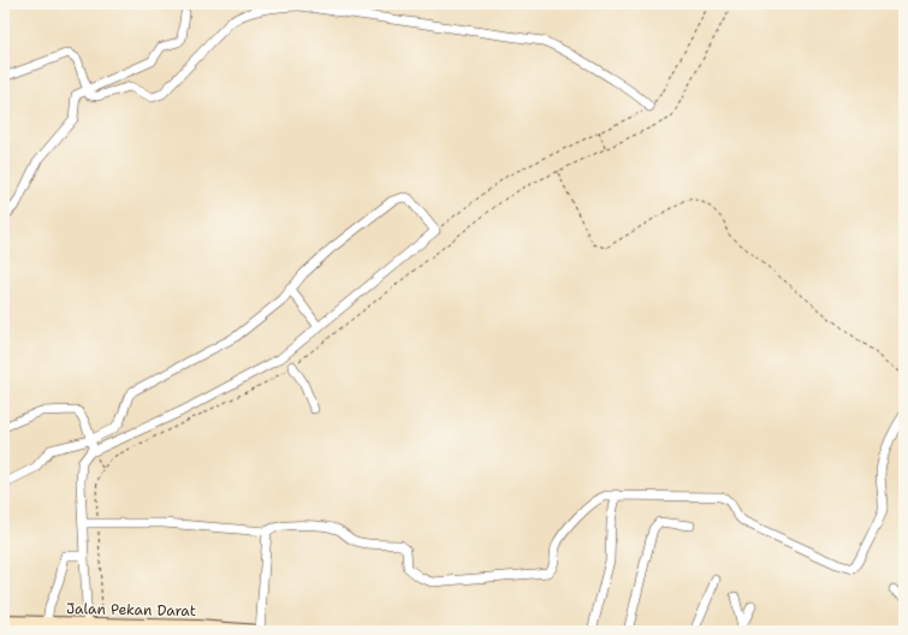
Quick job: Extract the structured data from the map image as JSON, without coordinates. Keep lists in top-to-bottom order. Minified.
{"streets":{"main road":["Jalan Pekan Darat"]}}
